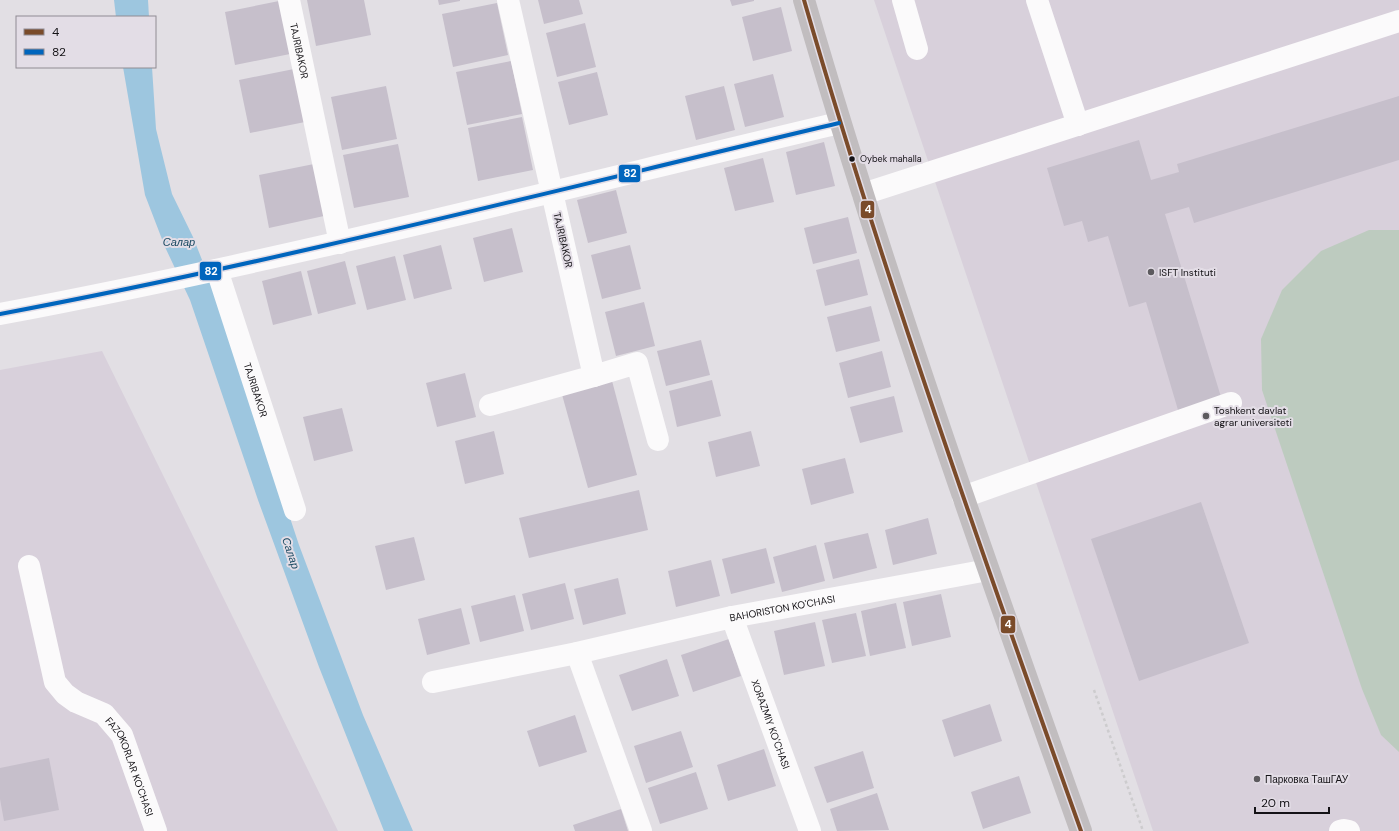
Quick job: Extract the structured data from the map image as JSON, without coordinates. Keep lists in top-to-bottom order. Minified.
{"streets":{"street":["TAJRIBAKOR","BAHORISTON KO'CHASI","XORAZMIY KO'CHASI","FAZOKORLAR KO'CHASI"]},"crossings":[["BAHORISTON KO'CHASI","XORAZMIY KO'CHASI"]],"water":["Салар"],"places":["Oybek mahalla","ISFT Instituti","Toshkent davlat agrar universiteti","Парковка ТашГАУ"],"lines":["transit line 4","transit line 82"],"legend":["4","82"],"scale_bar":"20 m"}
